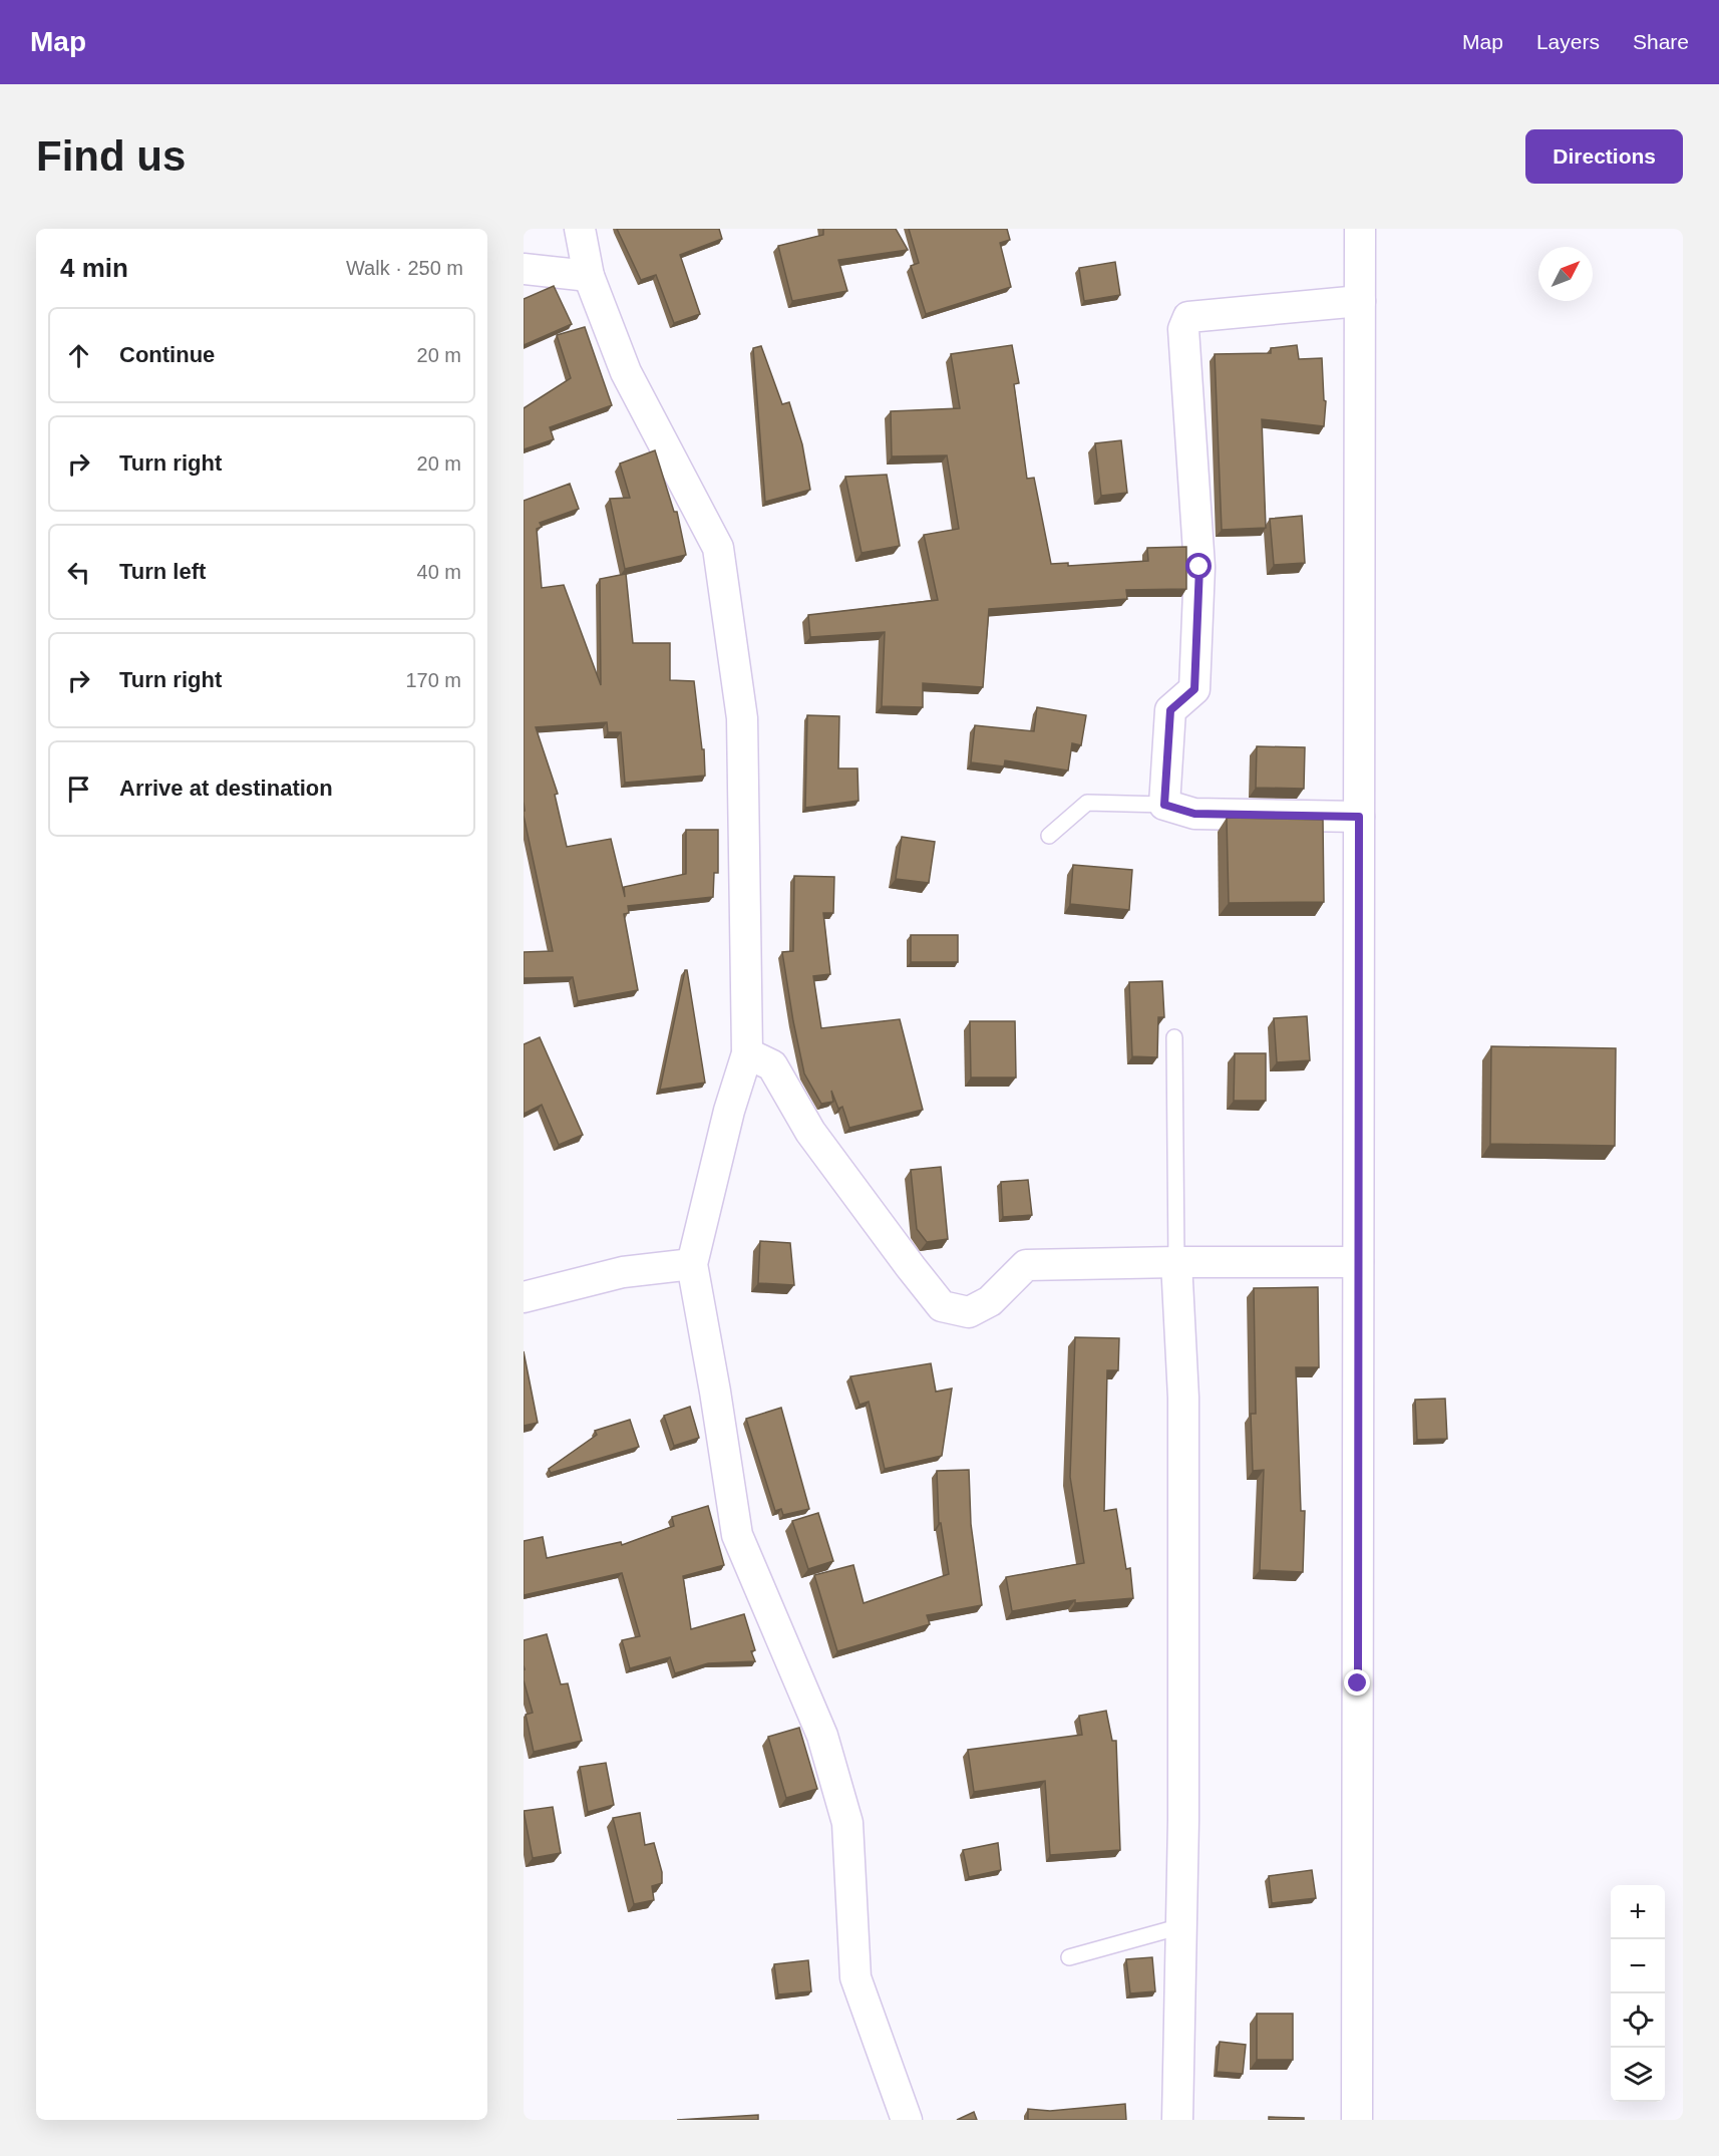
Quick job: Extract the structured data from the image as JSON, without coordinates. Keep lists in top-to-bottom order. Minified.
{"north":"top right","page":{"header":"Map","nav":["Map","Layers","Share"],"buttons":"Directions","title":"Find us","heading":["4 min","Walk · 250 m"],"list":[["Continue","20 m"],["Turn right","20 m"],["Turn left","40 m"],["Turn right","170 m"],"Arrive at destination"],"map_buttons":["+","−"]}}
